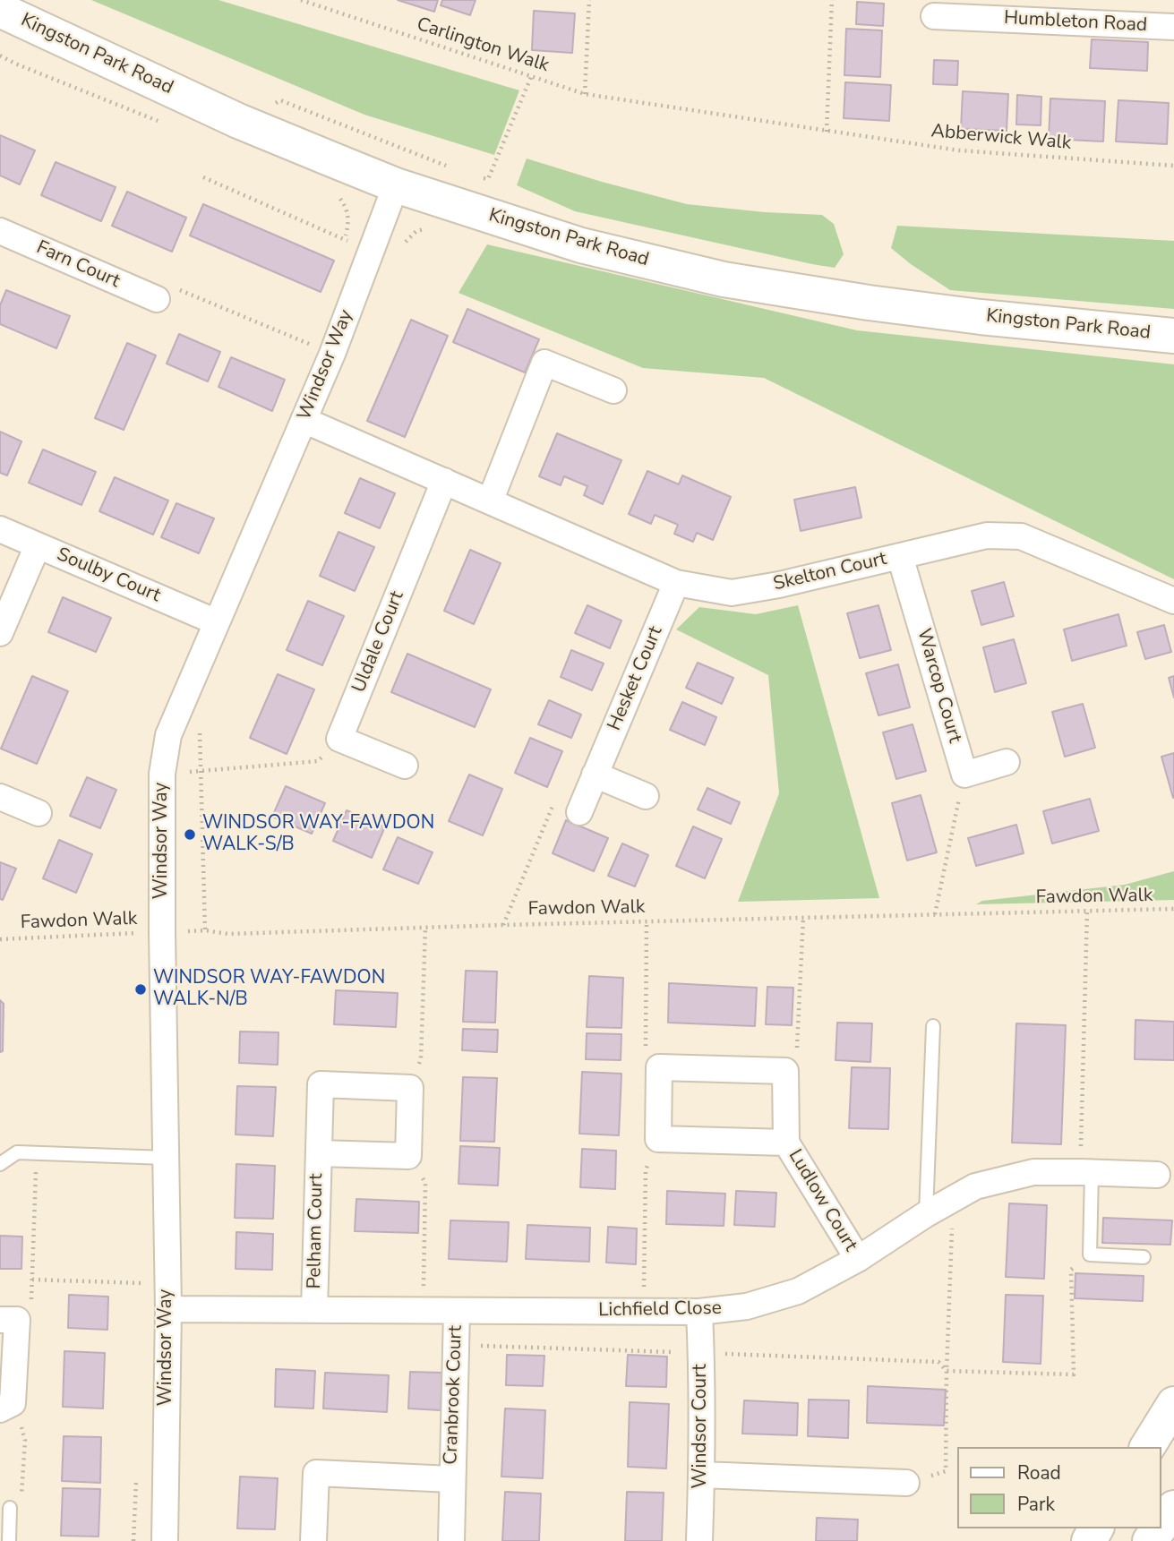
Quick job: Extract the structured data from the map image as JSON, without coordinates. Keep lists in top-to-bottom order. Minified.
{"streets":{"main road":["Kingston Park Road"],"street":["Humbleton Road","Farn Court","Windsor Way","Skelton Court","Soulby Court","Uldale Court","Hesket Court","Warcop Court","Ludlow Court","Pelham Court","Lichfield Close","Cranbrook Court","Windsor Court"],"path":["Carlington Walk","Abberwick Walk","Fawdon Walk"]},"crossings":[["Carlington Walk","Abberwick Walk"],["Kingston Park Road","Windsor Way"],["Windsor Way","Skelton Court"],["Windsor Way","Soulby Court"],["Windsor Way","Fawdon Walk"],["Windsor Way","Lichfield Close"],["Skelton Court","Uldale Court"],["Skelton Court","Hesket Court"],["Skelton Court","Warcop Court"],["Ludlow Court","Lichfield Close"],["Pelham Court","Lichfield Close"],["Lichfield Close","Cranbrook Court"],["Lichfield Close","Windsor Court"]],"places":["WINDSOR WAY-FAWDON WALK-S/B","WINDSOR WAY-FAWDON WALK-N/B"],"legend":["Road","Park"]}
